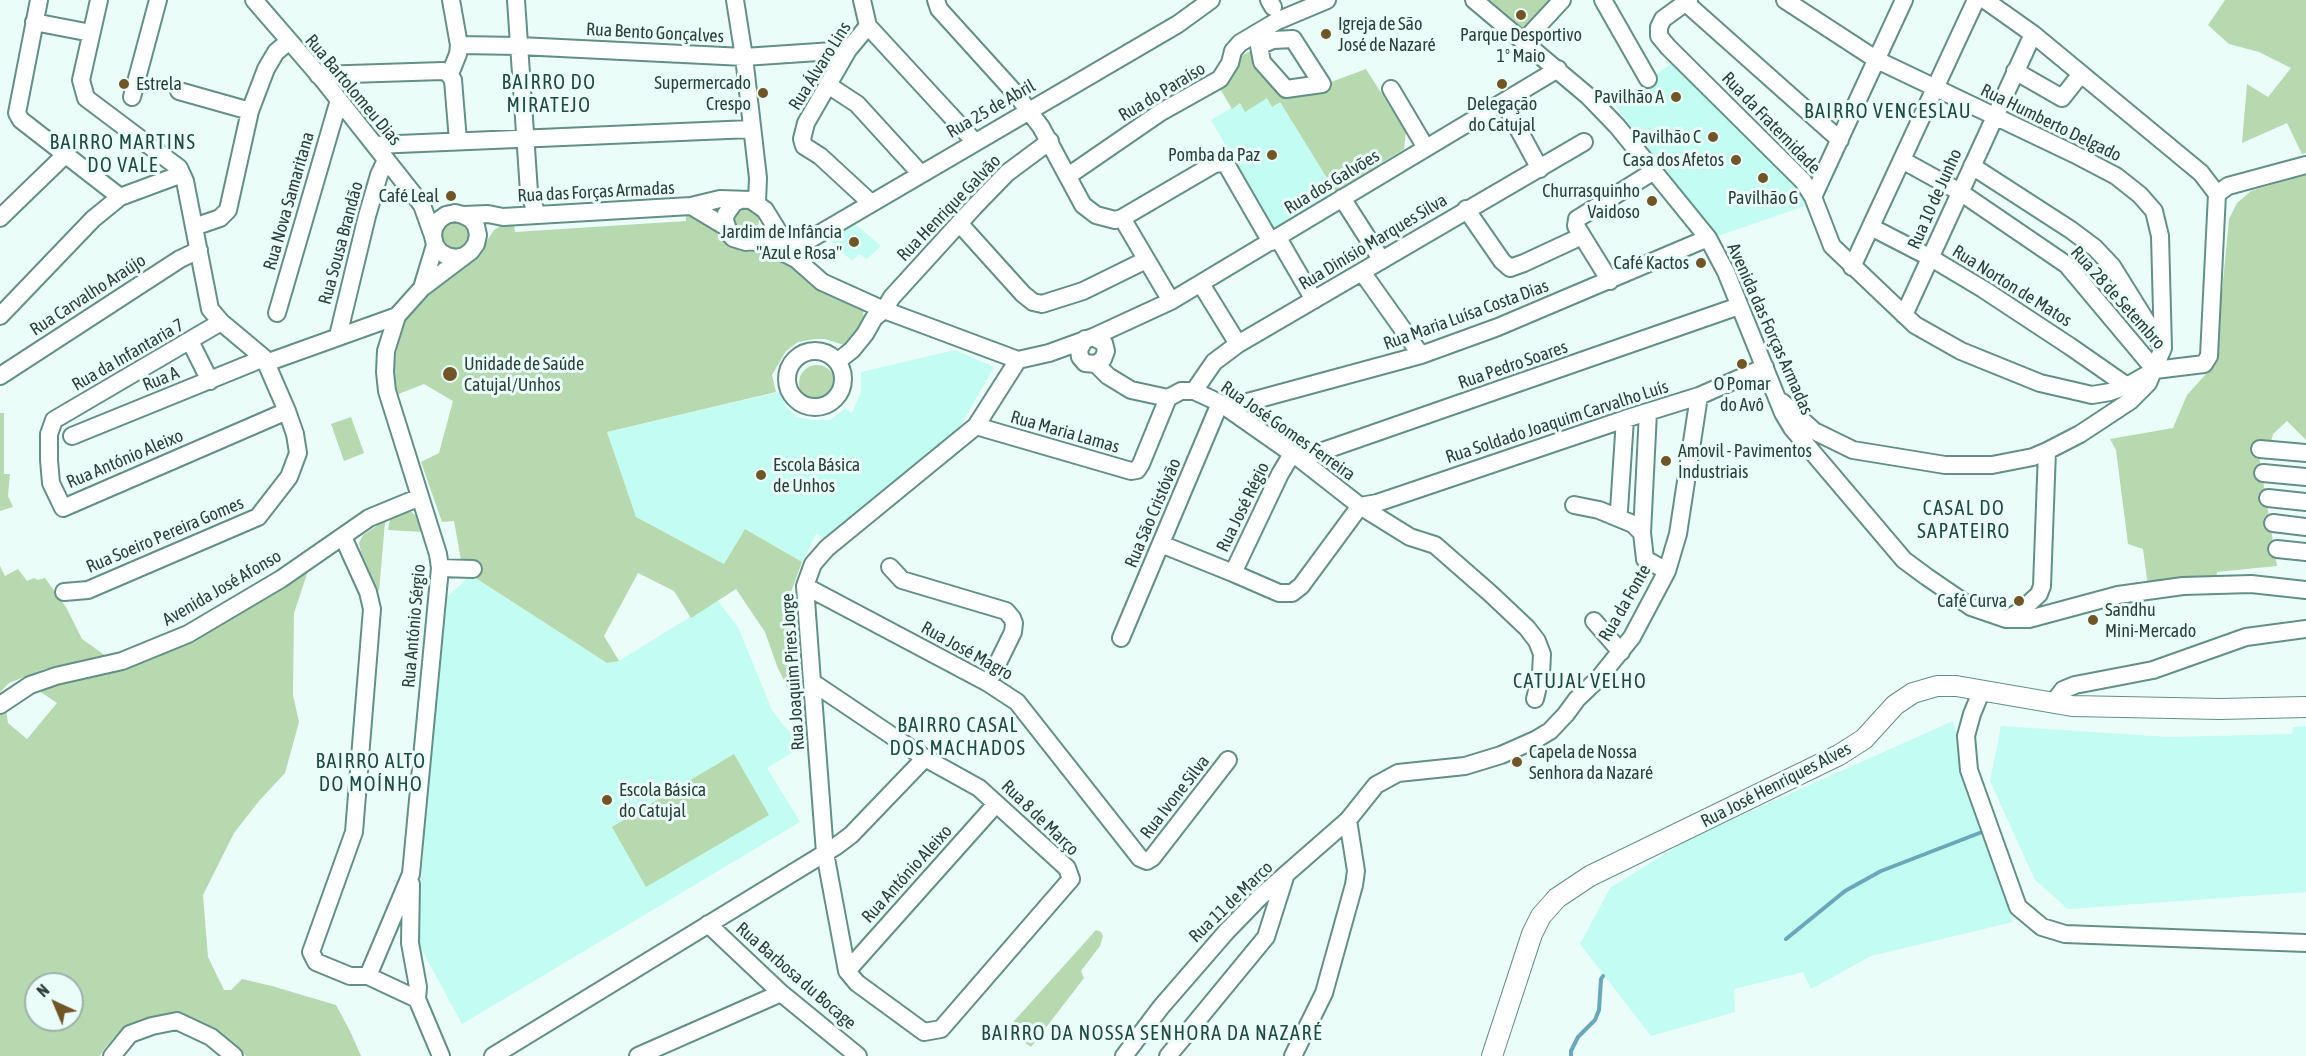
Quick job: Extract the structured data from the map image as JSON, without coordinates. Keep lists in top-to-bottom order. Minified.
{"streets":{"main road":["Rua José Henriques Alves"],"street":["Rua Bento Gonçalves","Rua Álvaro Lins","Rua Bartolomeu Dias","Rua do Paraíso","Rua 25 de Abril","Rua da Fraternidade","Rua Humberto Delgado","Rua dos Galvões","Rua das Forças Armadas","Rua 10 de Junho","Rua Nova Samaritana","Rua Henrique Galvão","Rua Dinísio Marques Silva","Rua Sousa Brandão","Rua Norton de Matos","Rua Carvalho Araújo","Rua 28 de Setembro","Rua Maria Luísa Costa Dias","Avenida das Forças Armadas","Rua da Infantaria 7","Rua Pedro Soares","Rua A","Rua Soldado Joaquim Carvalho Luís","Rua José Gomes Ferreira","Rua Maria Lamas","Rua António Aleixo","Rua José Régio","Rua São Cristóvão","Rua Soeiro Pereira Gomes","Avenida José Afonso","Rua da Fonte","Rua António Sérgio","Rua José Magro","Rua Joaquim Pires Jorge","Rua Ivone Silva","Rua 8 de Março","Rua 11 de Marco","Rua Barbosa du Bocage"]},"crossings":[["Rua Bento Gonçalves","Rua Álvaro Lins"],["Rua Álvaro Lins","Rua 25 de Abril"],["Rua Bartolomeu Dias","Rua das Forças Armadas"],["Rua Bartolomeu Dias","Rua Nova Samaritana"],["Rua Bartolomeu Dias","Rua Sousa Brandão"],["Rua Bartolomeu Dias","Rua António Sérgio"],["Rua da Fraternidade","Rua Humberto Delgado"],["Rua da Fraternidade","Rua 10 de Junho"],["Rua da Fraternidade","Rua Norton de Matos"],["Rua da Fraternidade","Rua 28 de Setembro"],["Rua Humberto Delgado","Rua 10 de Junho"],["Rua Humberto Delgado","Rua 28 de Setembro"],["Rua dos Galvões","Avenida das Forças Armadas"],["Rua das Forças Armadas","Rua António Sérgio"],["Rua 10 de Junho","Rua Norton de Matos"],["Rua 10 de Junho","Rua 28 de Setembro"],["Rua Dinísio Marques Silva","Rua José Gomes Ferreira"],["Rua 28 de Setembro","Avenida das Forças Armadas"],["Rua Maria Luísa Costa Dias","Avenida das Forças Armadas"],["Rua Maria Luísa Costa Dias","Rua José Gomes Ferreira"],["Rua Maria Luísa Costa Dias","Rua São Cristóvão"],["Avenida das Forças Armadas","Rua Pedro Soares"],["Avenida das Forças Armadas","Rua Soldado Joaquim Carvalho Luís"],["Rua da Infantaria 7","Rua António Aleixo"],["Rua Pedro Soares","Rua José Gomes Ferreira"],["Rua Pedro Soares","Rua José Régio"],["Rua A","Rua Soeiro Pereira Gomes"],["Rua Soldado Joaquim Carvalho Luís","Rua José Gomes Ferreira"],["Rua Soldado Joaquim Carvalho Luís","Rua da Fonte"],["Rua José Gomes Ferreira","Rua Maria Lamas"],["Rua José Gomes Ferreira","Rua José Régio"],["Rua José Gomes Ferreira","Rua São Cristóvão"],["Rua Maria Lamas","Rua Joaquim Pires Jorge"],["Rua António Aleixo","Rua Soeiro Pereira Gomes"],["Rua António Aleixo","Rua Joaquim Pires Jorge"],["Rua António Aleixo","Rua 8 de Março"],["Rua José Régio","Rua São Cristóvão"],["Avenida José Afonso","Rua António Sérgio"],["Rua da Fonte","Rua 11 de Marco"],["Rua José Magro","Rua Joaquim Pires Jorge"],["Rua José Magro","Rua Ivone Silva"],["Rua Joaquim Pires Jorge","Rua 8 de Março"]],"districts":["BAIRRO DO MIRATEJO","BAIRRO VENCESLAU","BAIRRO MARTINS DO VALE","CASAL DO SAPATEIRO","CATUJAL VELHO","BAIRRO CASAL DOS MACHADOS","BAIRRO ALTO DO MOÍNHO","BAIRRO DA NOSSA SENHORA DA NAZARÉ"],"places":["Parque Desportivo 1º Maio","Igreja de São José de Nazaré","Estrela","Delegação do Catujal","Supermercado Crespo","Pavilhão A","Pavilhão C","Pomba da Paz","Casa dos Afetos","Pavilhão G","Café Leal","Churrasquinho Vaidoso","Jardim de Infância \"Azul e Rosa\"","Café Kactos","O Pomar do Avô","Unidade de Saúde Catujal/Unhos","Amovil - Pavimentos Industriais","Escola Básica de Unhos","Café Curva","Sandhu Mini-Mercado","Capela de Nossa Senhora da Nazaré","Escola Básica do Catujal"],"north":"top left"}
